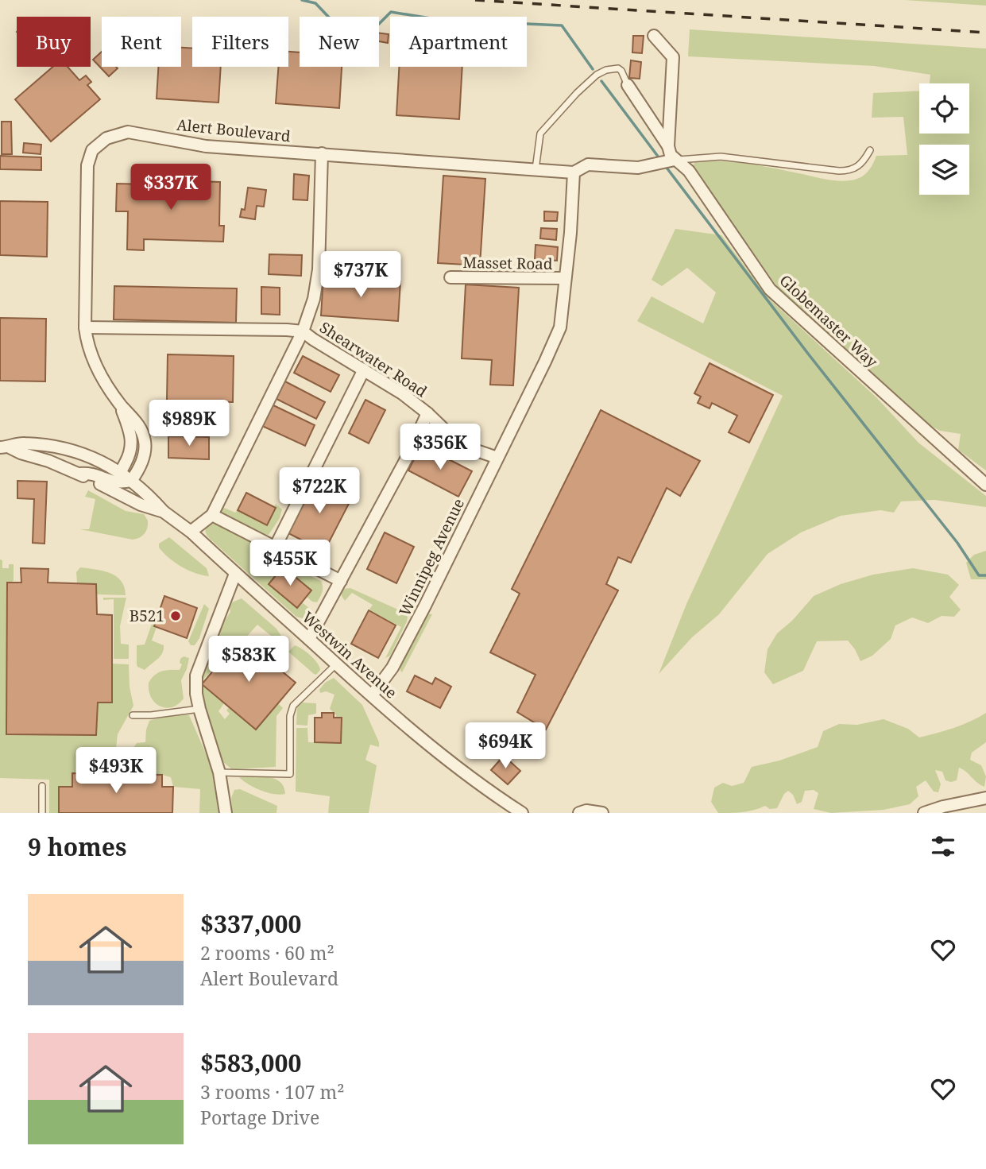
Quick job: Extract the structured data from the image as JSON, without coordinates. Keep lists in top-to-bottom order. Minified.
{"streets":{"street":["Alert Boulevard","Masset Road","Globemaster Way","Shearwater Road","Winnipeg Avenue","Westwin Avenue"]},"crossings":[["Alert Boulevard","Globemaster Way"],["Alert Boulevard","Shearwater Road"],["Alert Boulevard","Winnipeg Avenue"],["Alert Boulevard","Westwin Avenue"],["Masset Road","Winnipeg Avenue"],["Shearwater Road","Winnipeg Avenue"],["Winnipeg Avenue","Westwin Avenue"]],"places":["B521"],"page":{"chip":["Buy","Rent","Filters","New","Apartment"],"price":["$337K","$737K","$989K","$356K","$722K","$455K","$583K","$694K","$493K"],"heading":"9 homes","list":[{"name":"$337,000","note":"2 rooms · 60 m² · Alert Boulevard"},{"name":"$583,000","note":"3 rooms · 107 m² · Portage Drive"}]}}
